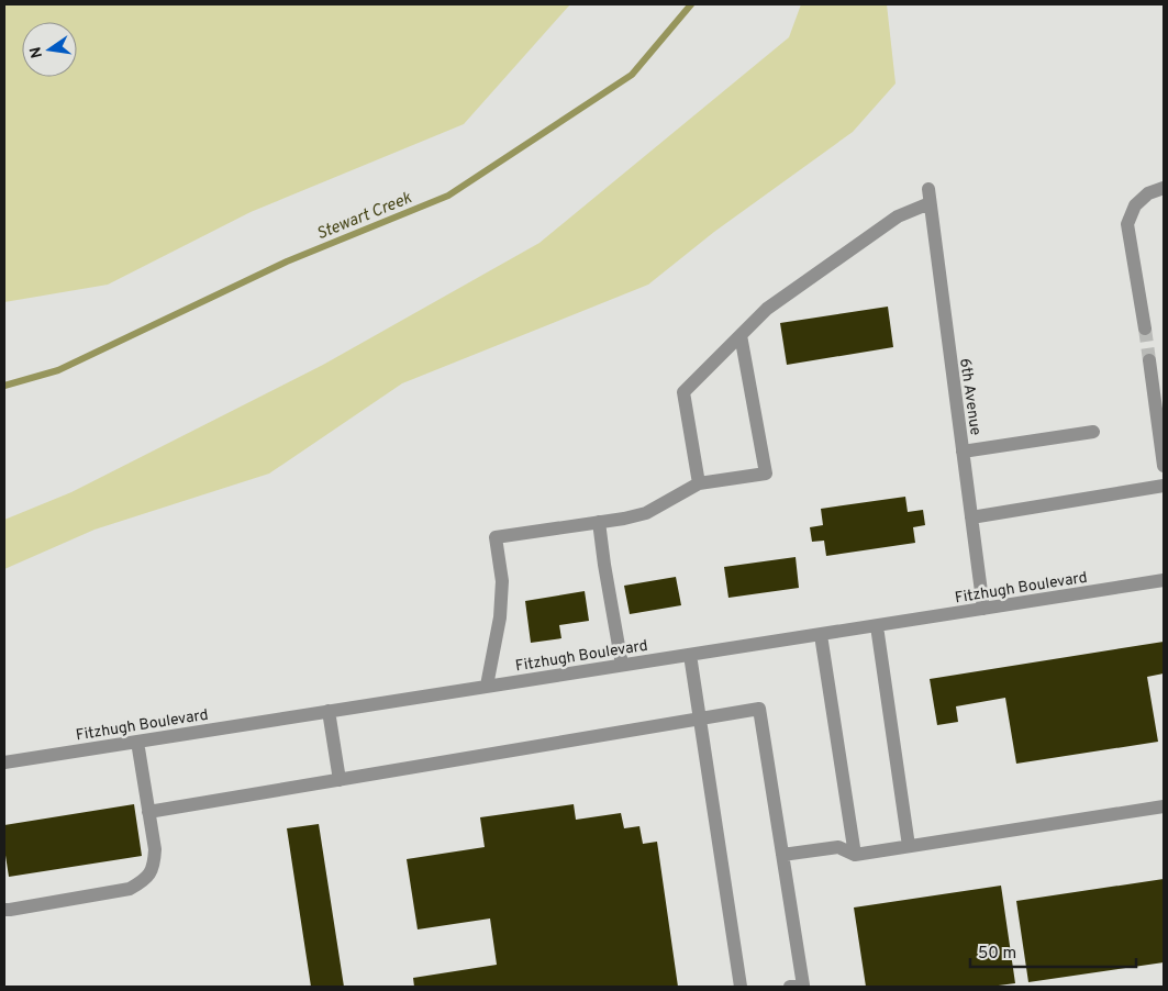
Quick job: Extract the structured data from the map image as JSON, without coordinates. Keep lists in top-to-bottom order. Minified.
{"streets":{"street":["6th Avenue","Fitzhugh Boulevard"]},"crossings":[["6th Avenue","Fitzhugh Boulevard"]],"water":["Stewart Creek"],"scale_bar":"50 m","north":"left"}
